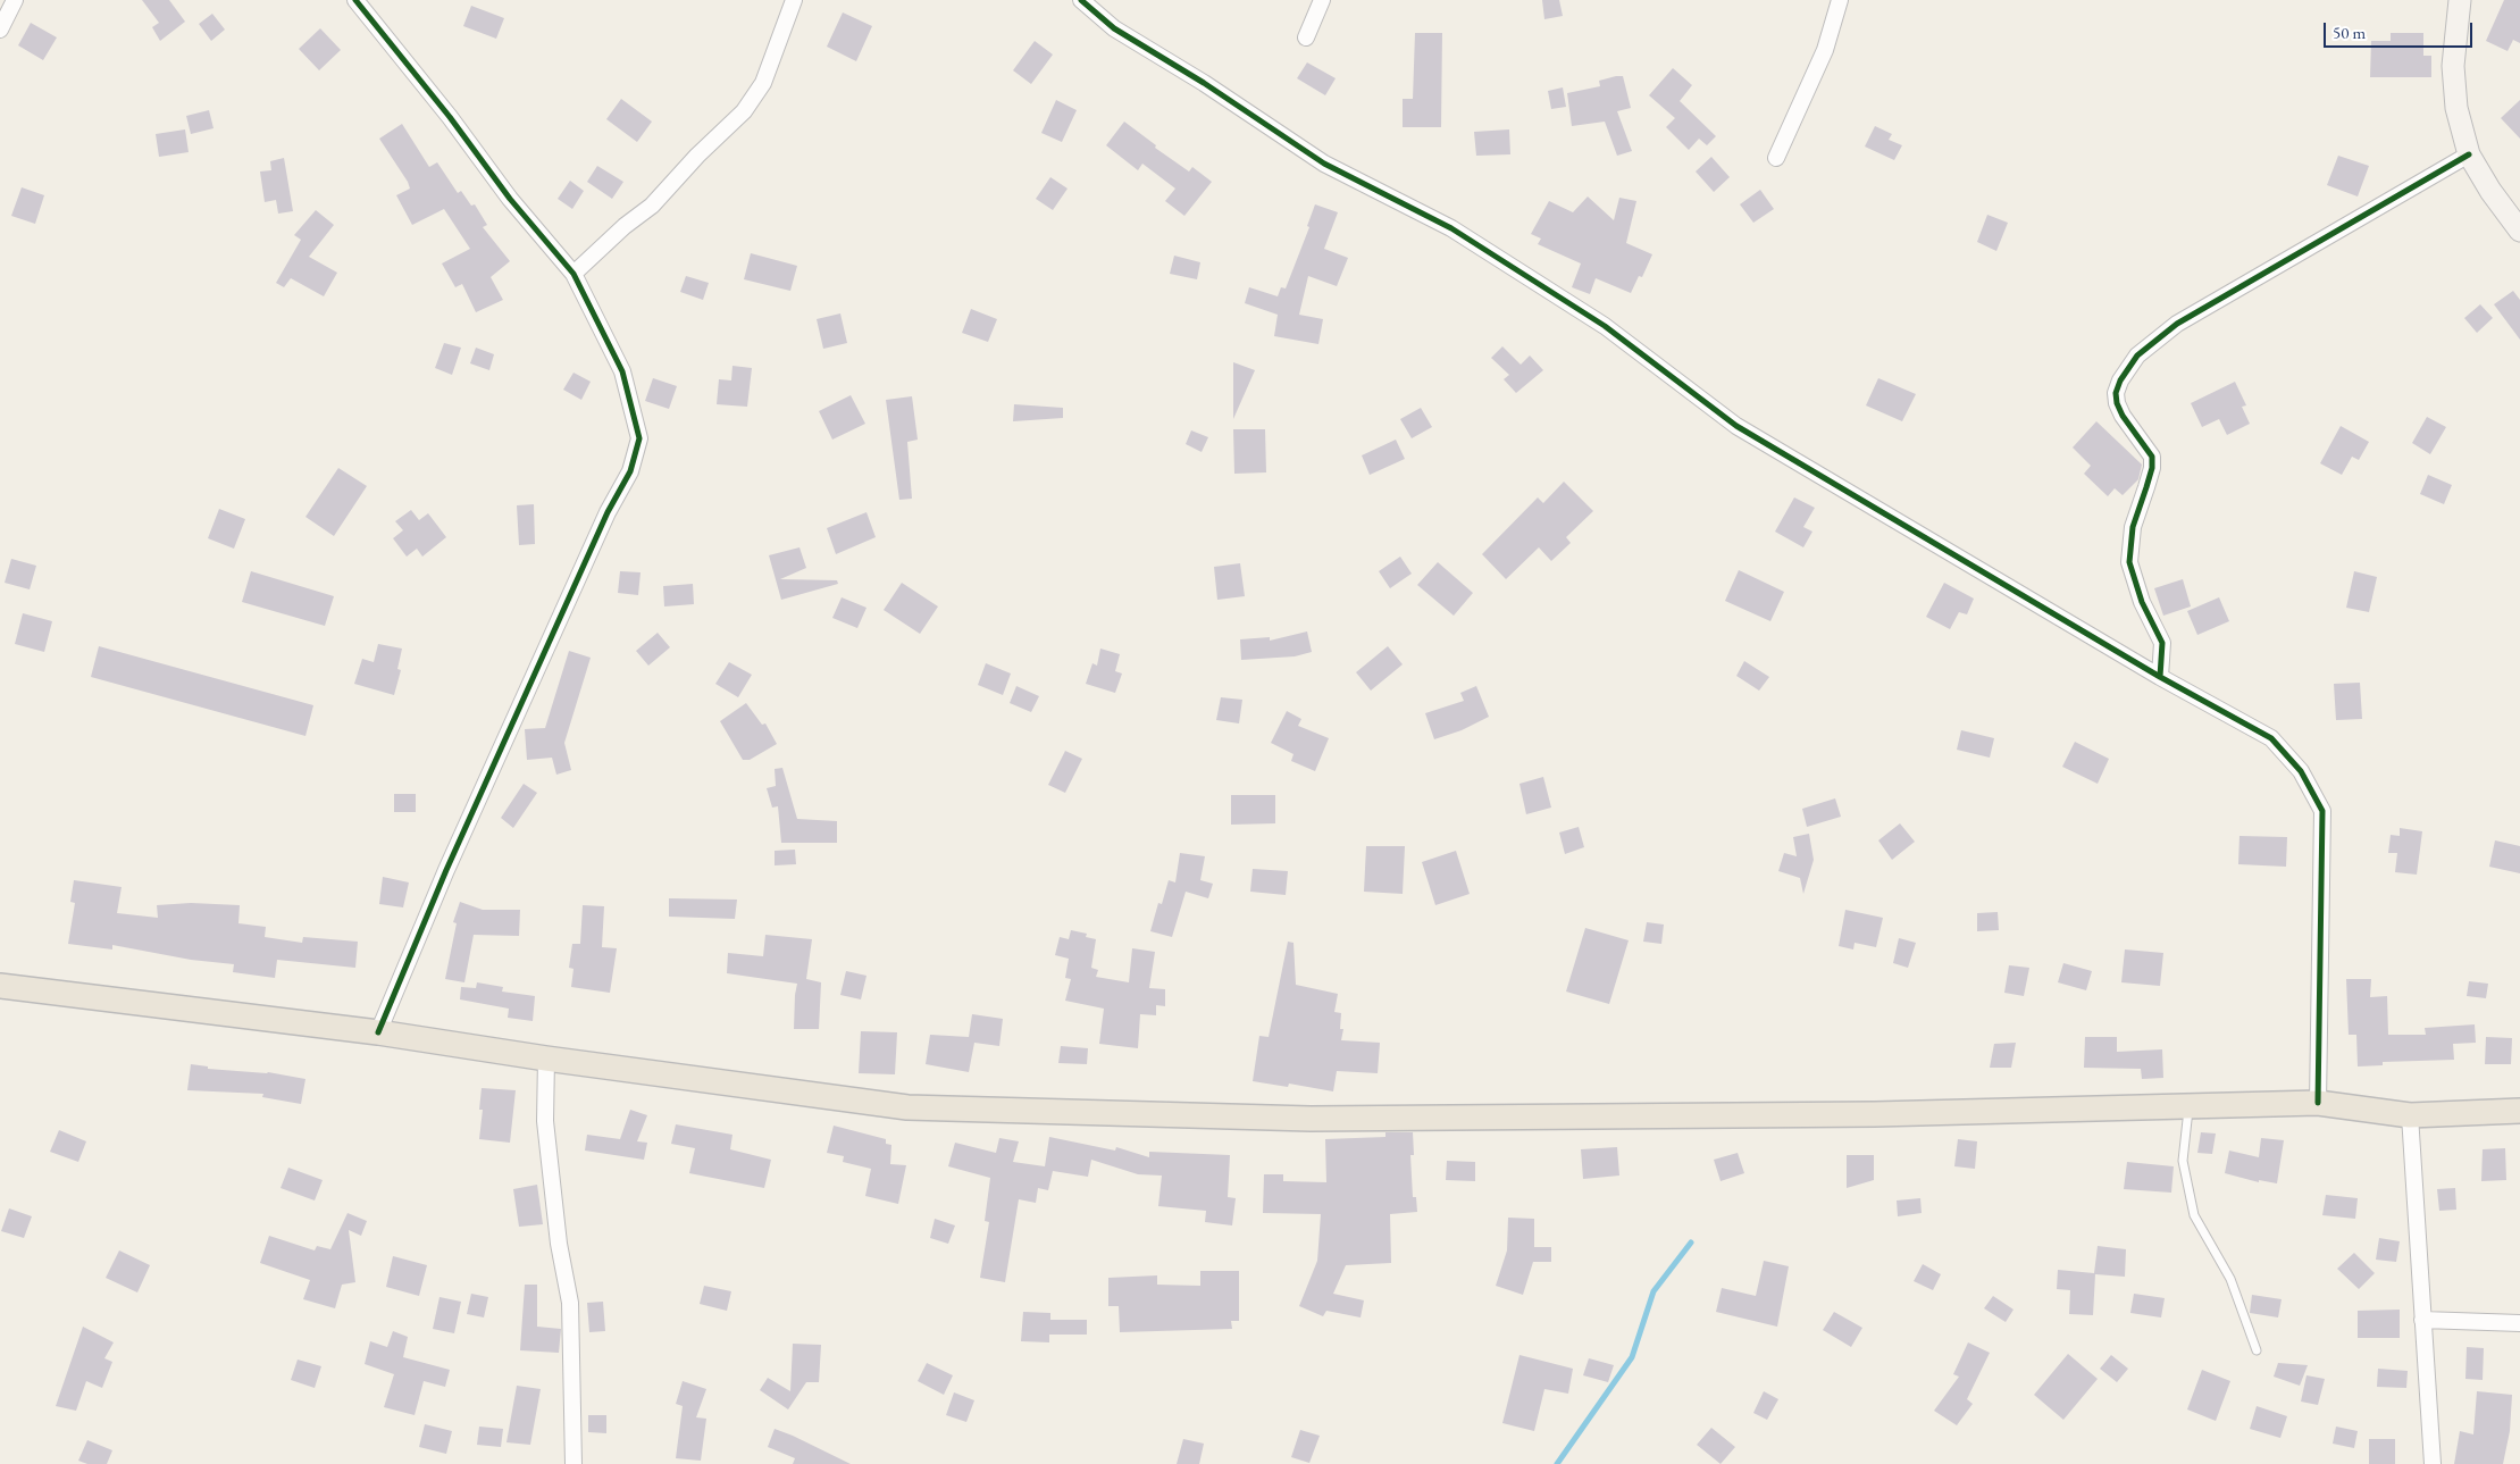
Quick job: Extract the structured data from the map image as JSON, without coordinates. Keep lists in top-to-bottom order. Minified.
{"scale_bar":"50 m"}
